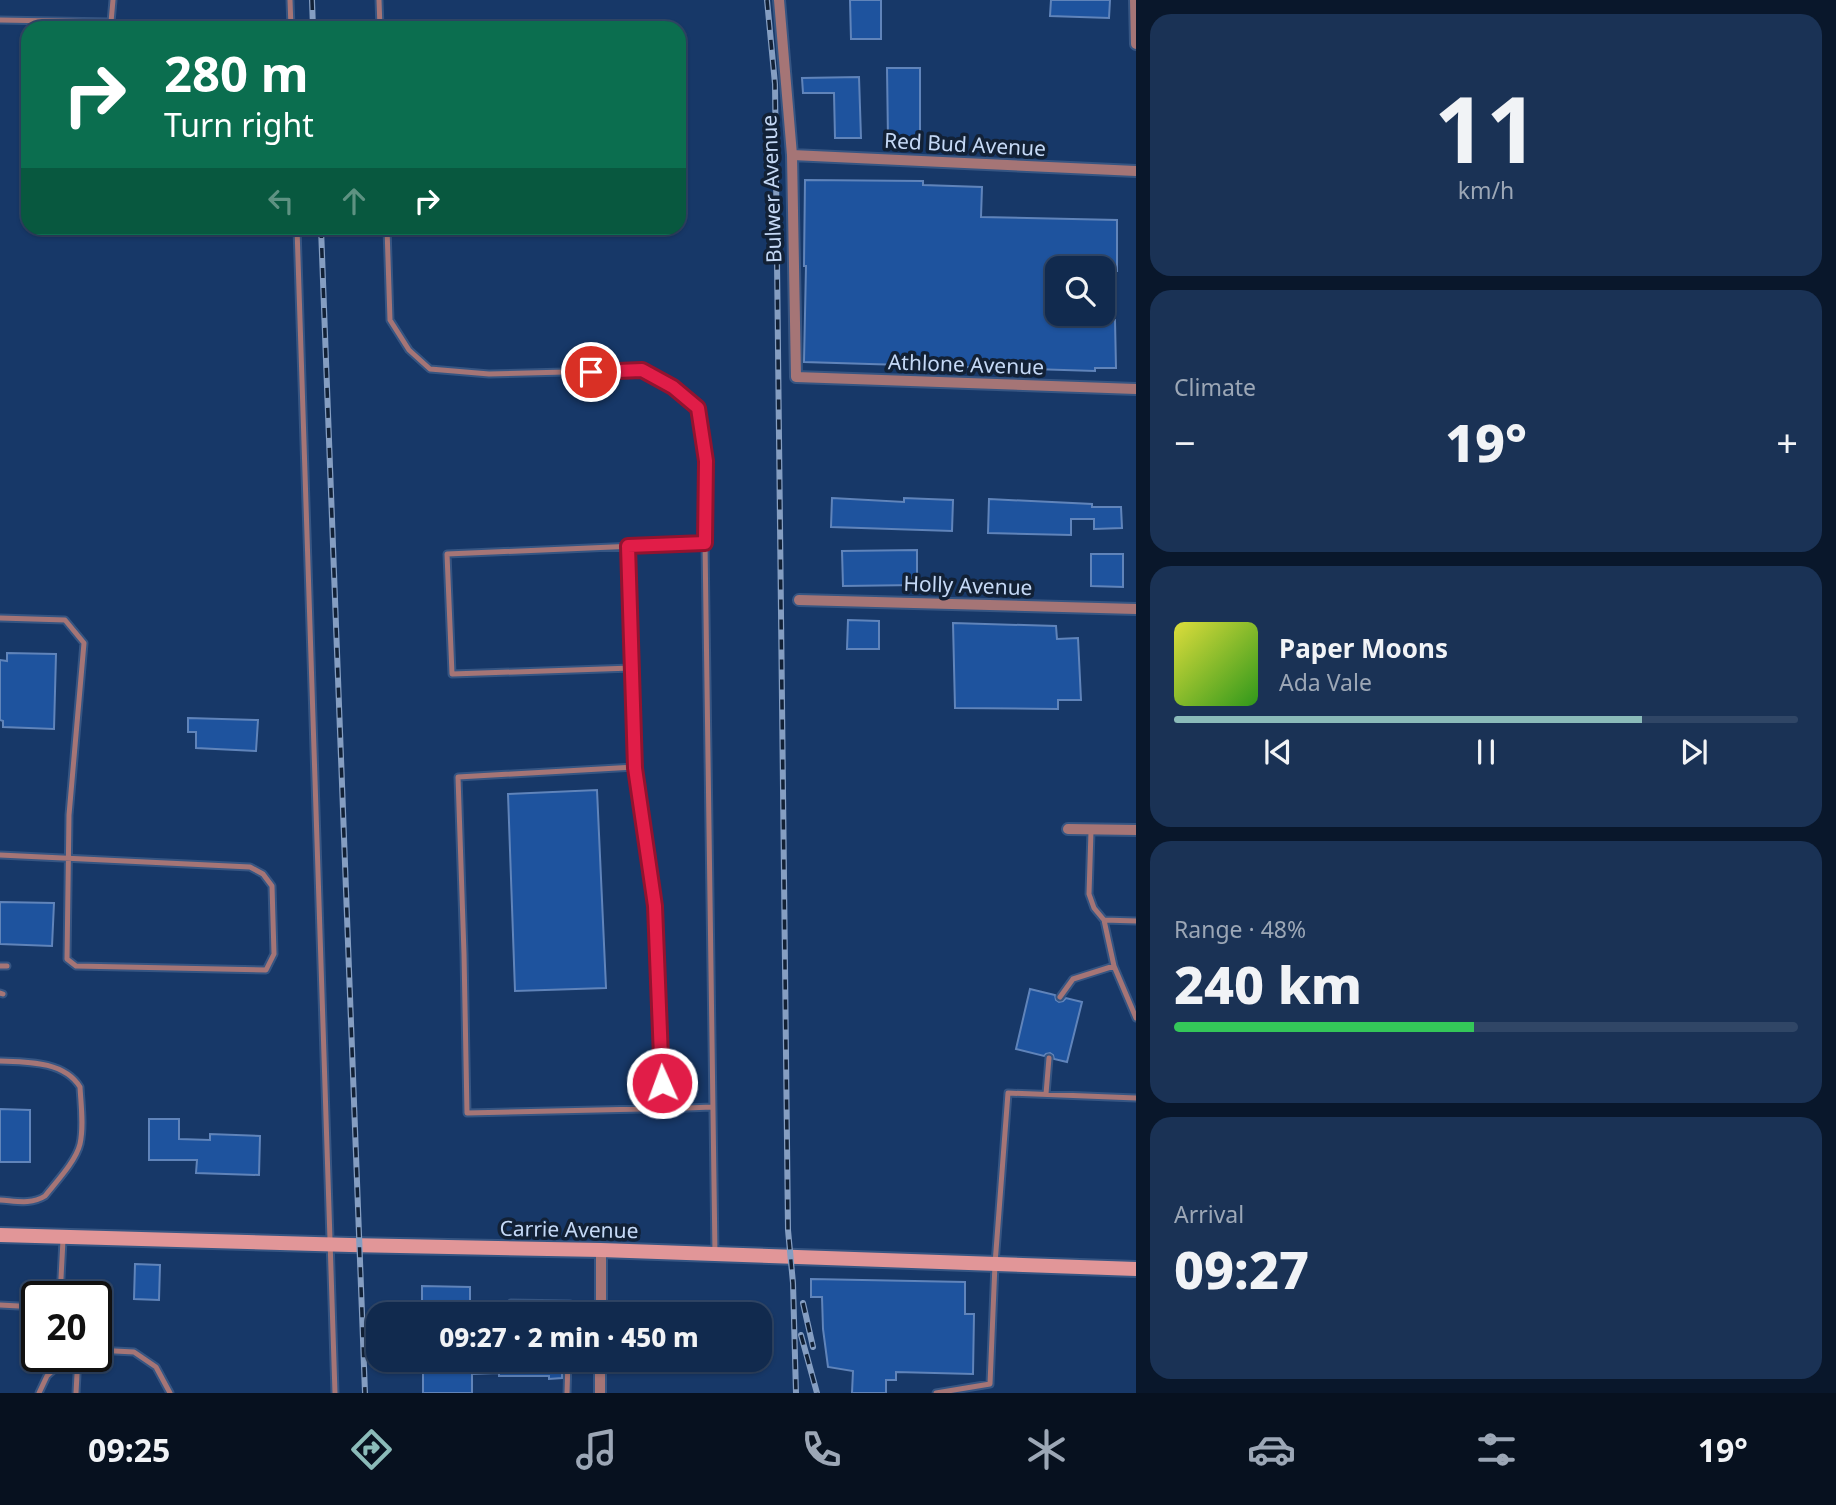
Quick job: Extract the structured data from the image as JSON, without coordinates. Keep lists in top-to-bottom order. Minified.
{"streets":{"street":["Red Bud Avenue","Bulwer Avenue","Athlone Avenue","Holly Avenue","Carrie Avenue"]},"crossings":[["Red Bud Avenue","Bulwer Avenue"],["Bulwer Avenue","Athlone Avenue"]],"page":{"tile":[["11","km/h"],"Climate",["Range · 48%","240 km"],["Arrival","09:27"]],"turn":["280 m","Turn right"],"heat":["−","19°","+"],"song":["Paper Moons","Ada Vale"],"limit":"20","trip":"09:27 · 2 min · 450 m","tabs":["09:25","19°"]}}
